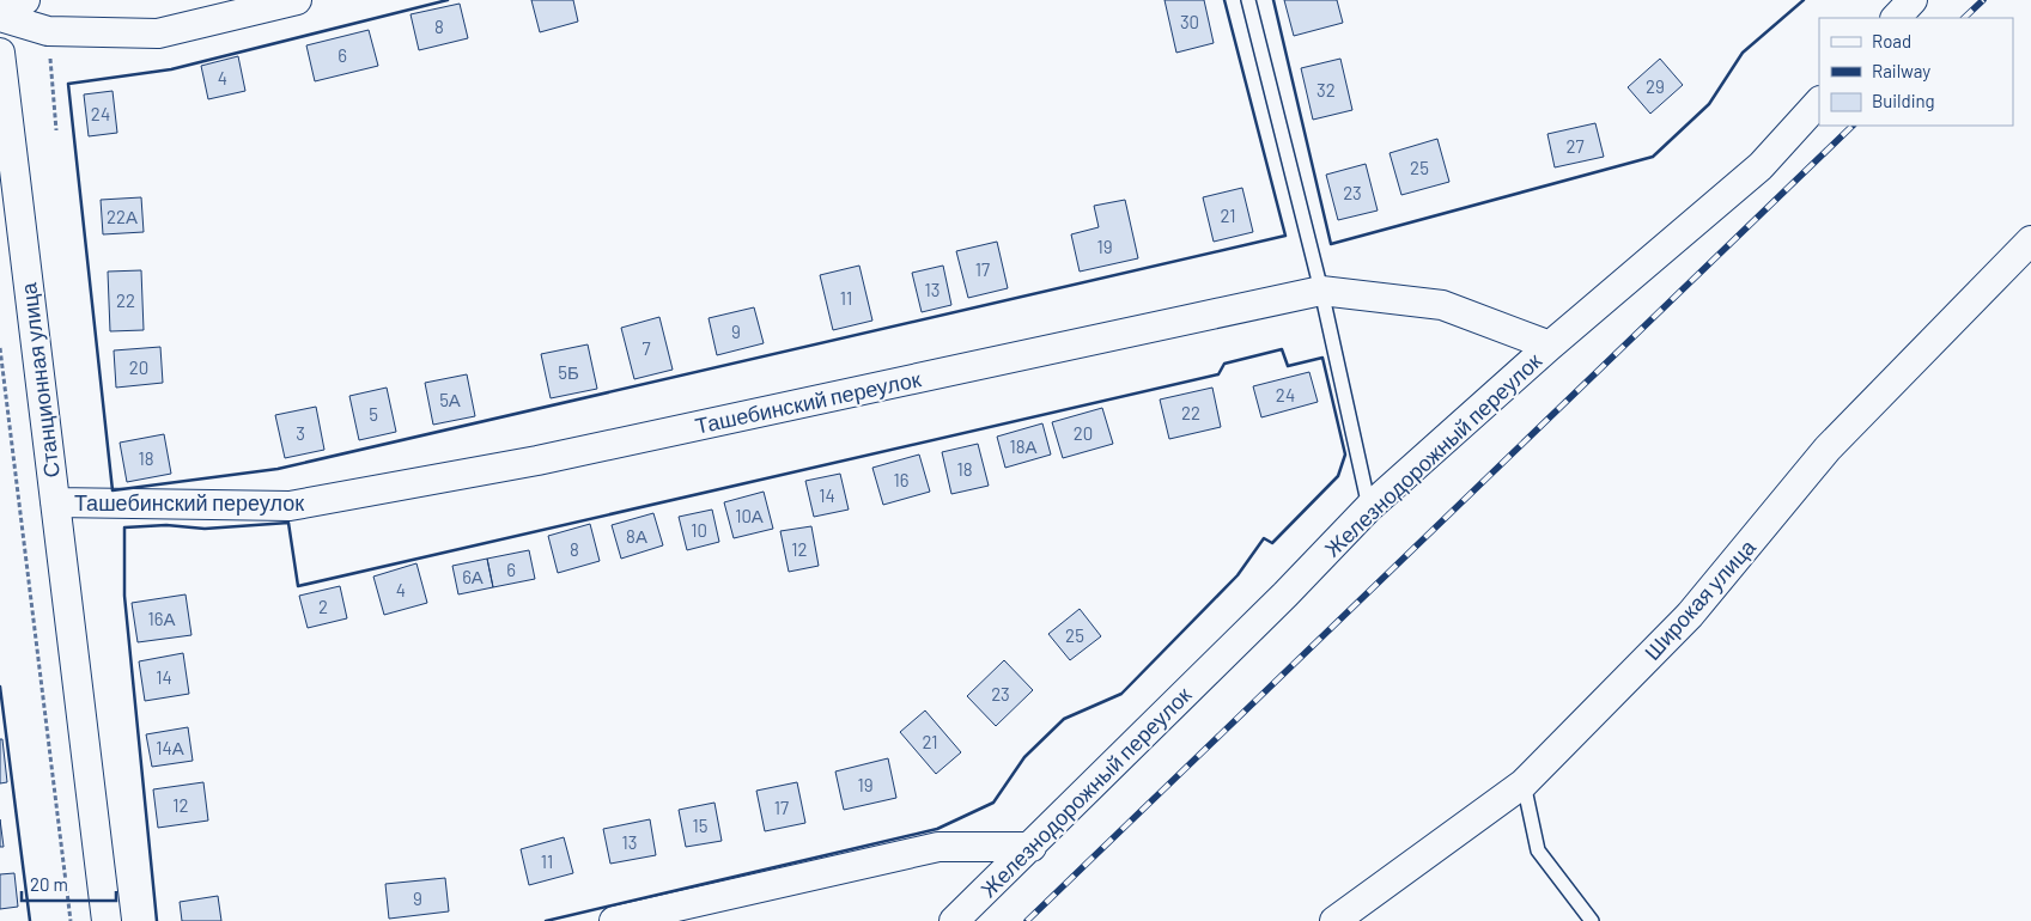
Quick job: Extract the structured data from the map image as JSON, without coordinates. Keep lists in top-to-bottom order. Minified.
{"streets":{"street":["Станционная улица","Ташебинский переулок","Железнодорожный переулок","Широкая улица"]},"crossings":[["Станционная улица","Ташебинский переулок"],["Ташебинский переулок","Железнодорожный переулок"]],"house_numbers":["30","8","6","4","29","32","24","27","25","23","21","22А","19","17","13","11","22","9","7","20","5Б","24","5А","22","5","3","20","18А","18","18","16","14","10А","10","8А","8","12","6","6А","4","2","16А","25","14","23","21","14А","19","12","17","15","13","11","9"],"legend":["Road","Railway","Building"],"scale_bar":"20 m"}
